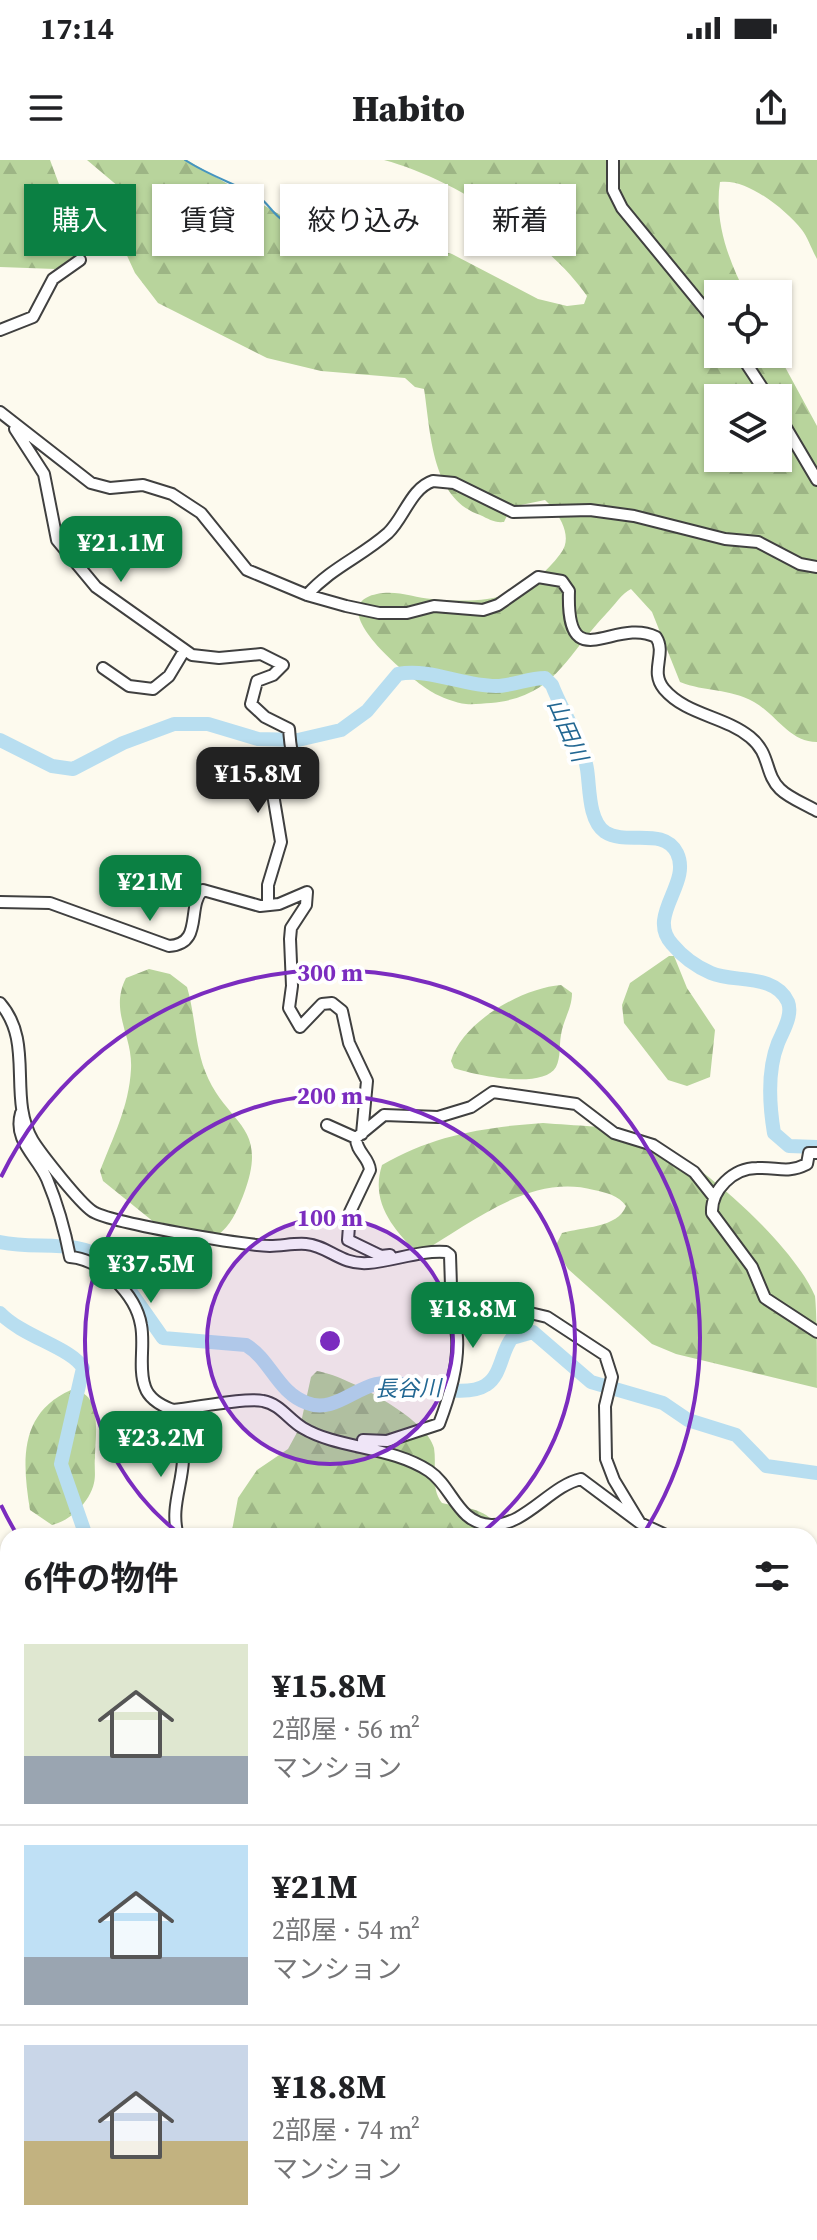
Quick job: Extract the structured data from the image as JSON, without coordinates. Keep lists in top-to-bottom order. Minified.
{"water":["山田川","長谷川"],"page":{"status":"17:14","header":"Habito","chip":["購入","賃貸","絞り込み","新着"],"price":["¥21.1M","¥15.8M","¥21M","¥37.5M","¥18.8M","¥23.2M"],"heading":"6件の物件","list":[{"name":"¥15.8M","note":"2部屋 · 56 m² · マンション"},{"name":"¥21M","note":"2部屋 · 54 m² · マンション"},{"name":"¥18.8M","note":"2部屋 · 74 m² · マンション"}]},"rings":["300 m","200 m","100 m"]}
